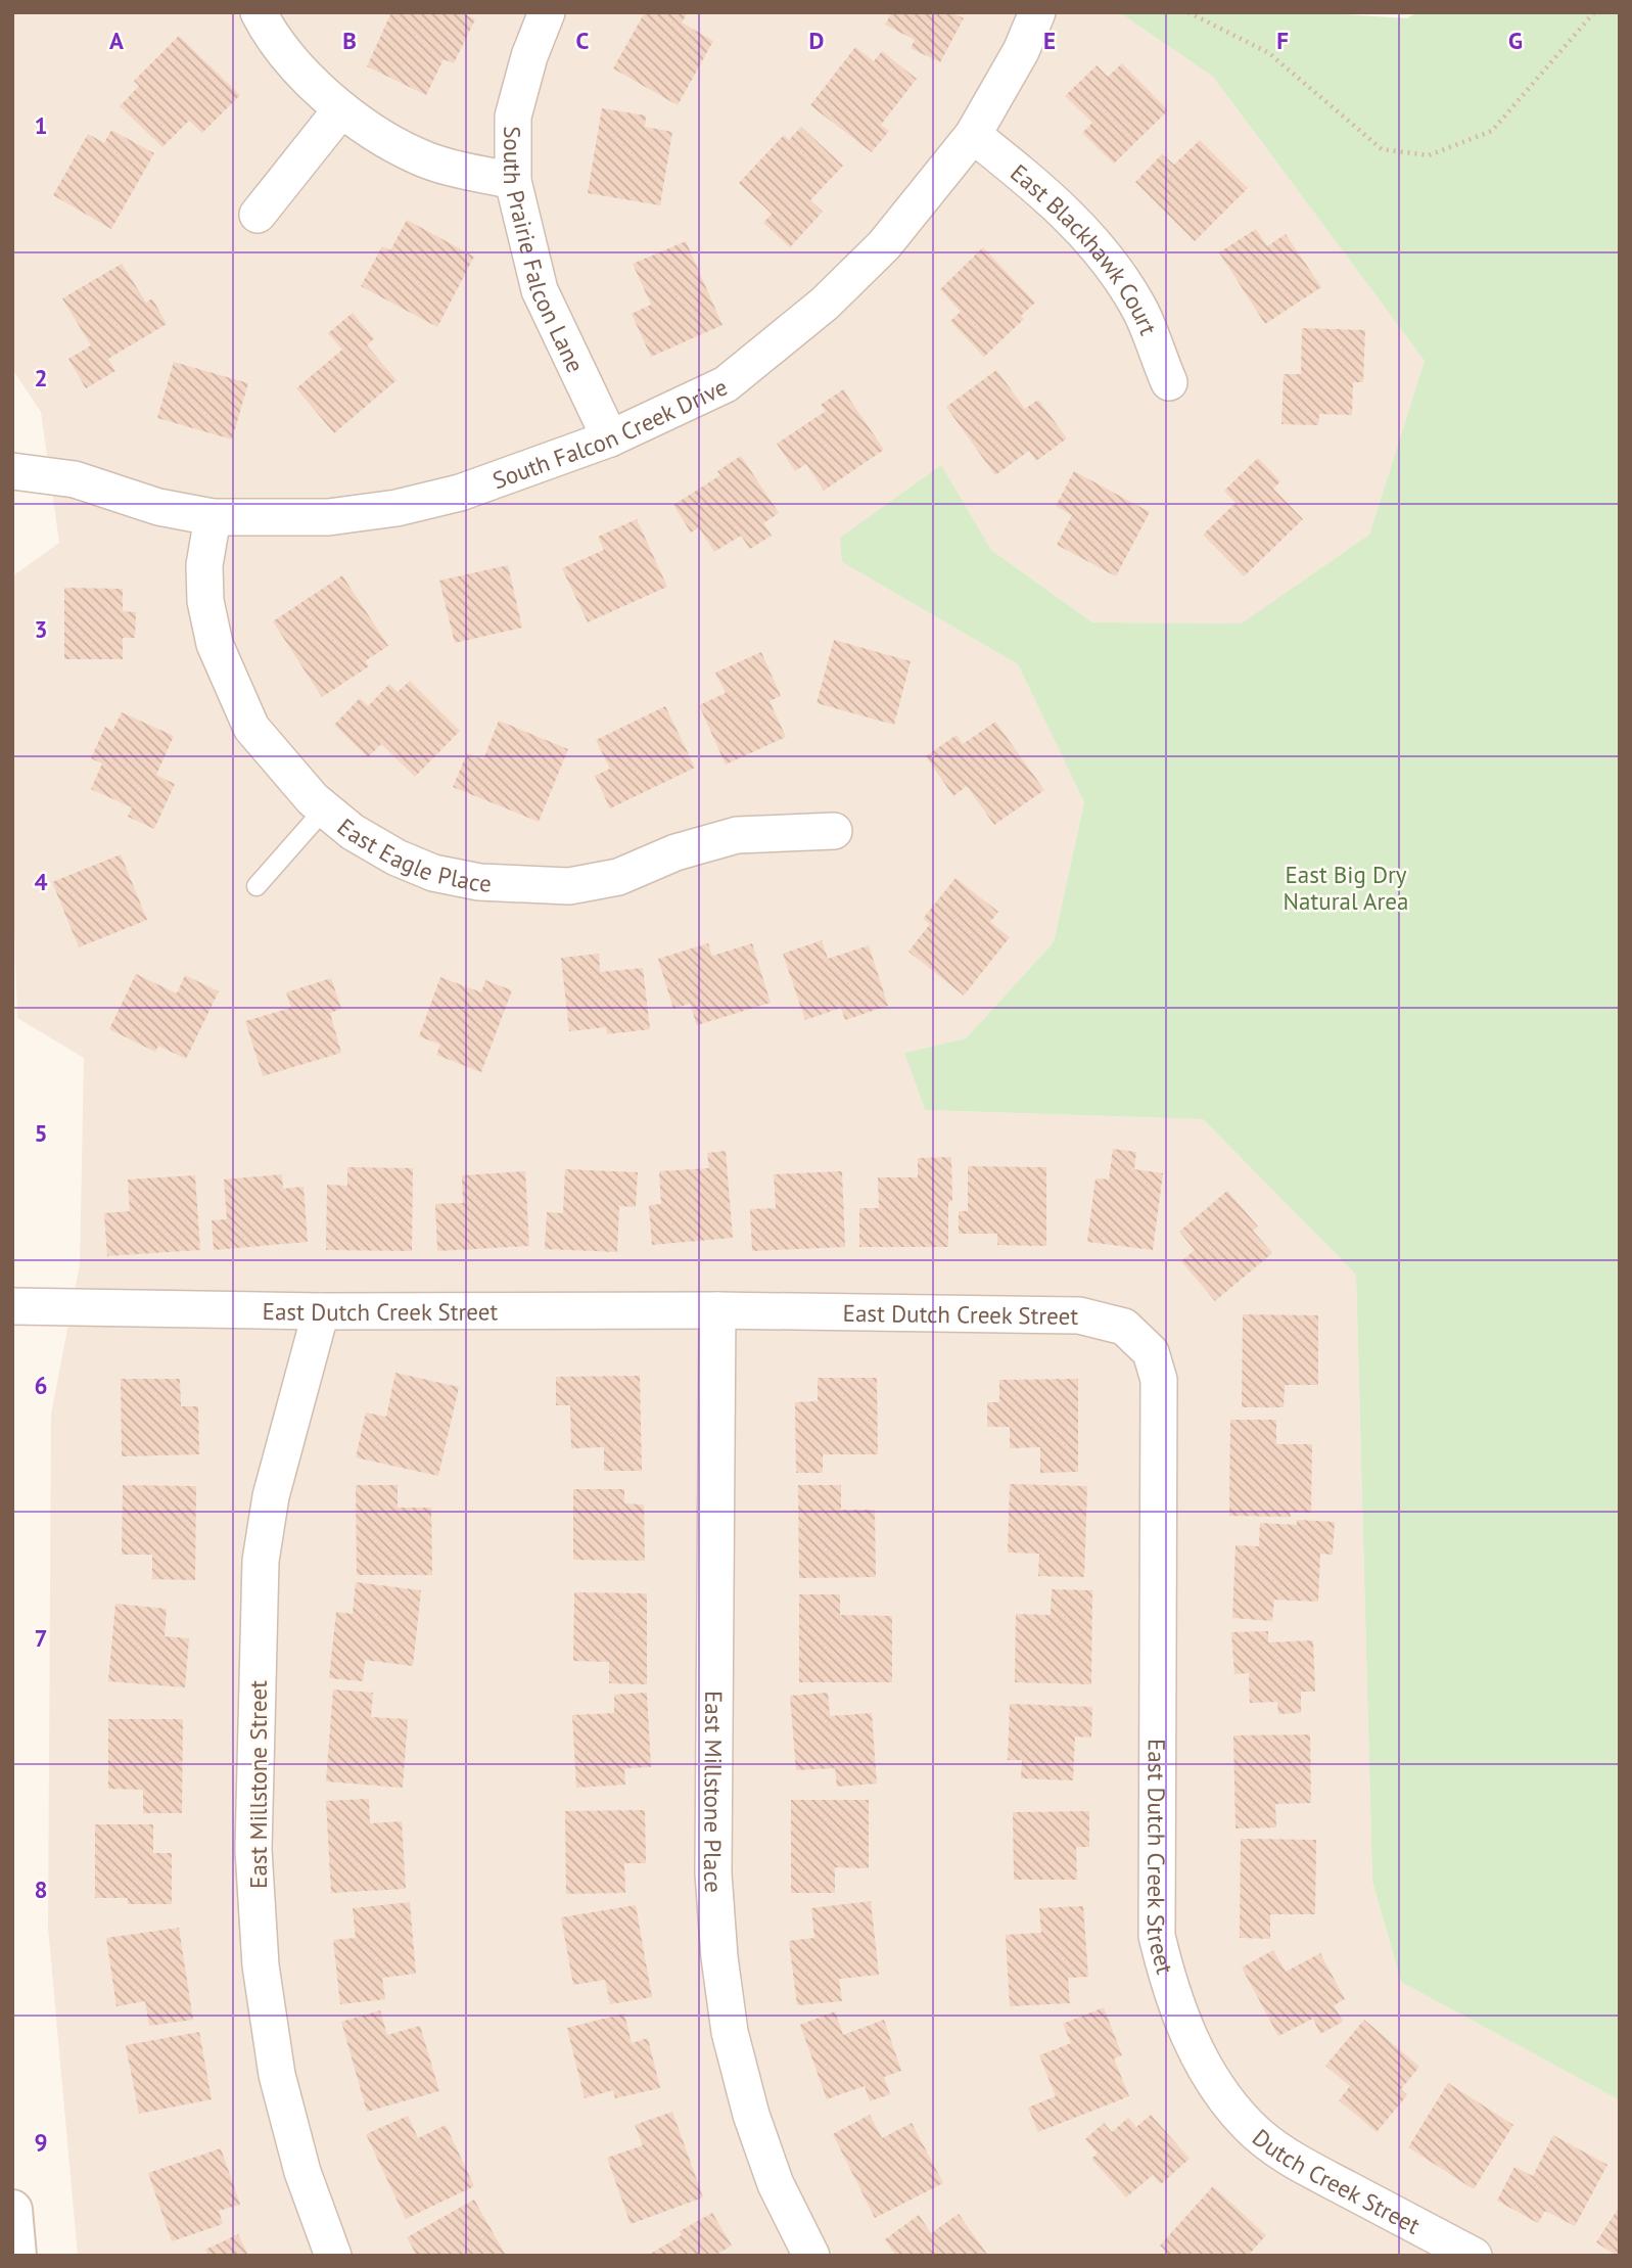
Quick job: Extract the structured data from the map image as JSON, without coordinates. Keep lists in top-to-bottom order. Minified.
{"streets":{"street":["South Prairie Falcon Lane","East Blackhawk Court","South Falcon Creek Drive","East Eagle Place","East Dutch Creek Street","East Millstone Street","East Millstone Place","Dutch Creek Street"]},"crossings":[["South Prairie Falcon Lane","South Falcon Creek Drive"],["East Blackhawk Court","South Falcon Creek Drive"],["South Falcon Creek Drive","East Eagle Place"],["East Dutch Creek Street","East Millstone Street"],["East Dutch Creek Street","East Millstone Place"],["East Dutch Creek Street","Dutch Creek Street"]],"parks":["East Big Dry Natural Area"],"grid":{"columns":["A","B","C","D","E","F","G"],"rows":["1","2","3","4","5","6","7","8","9"]}}
